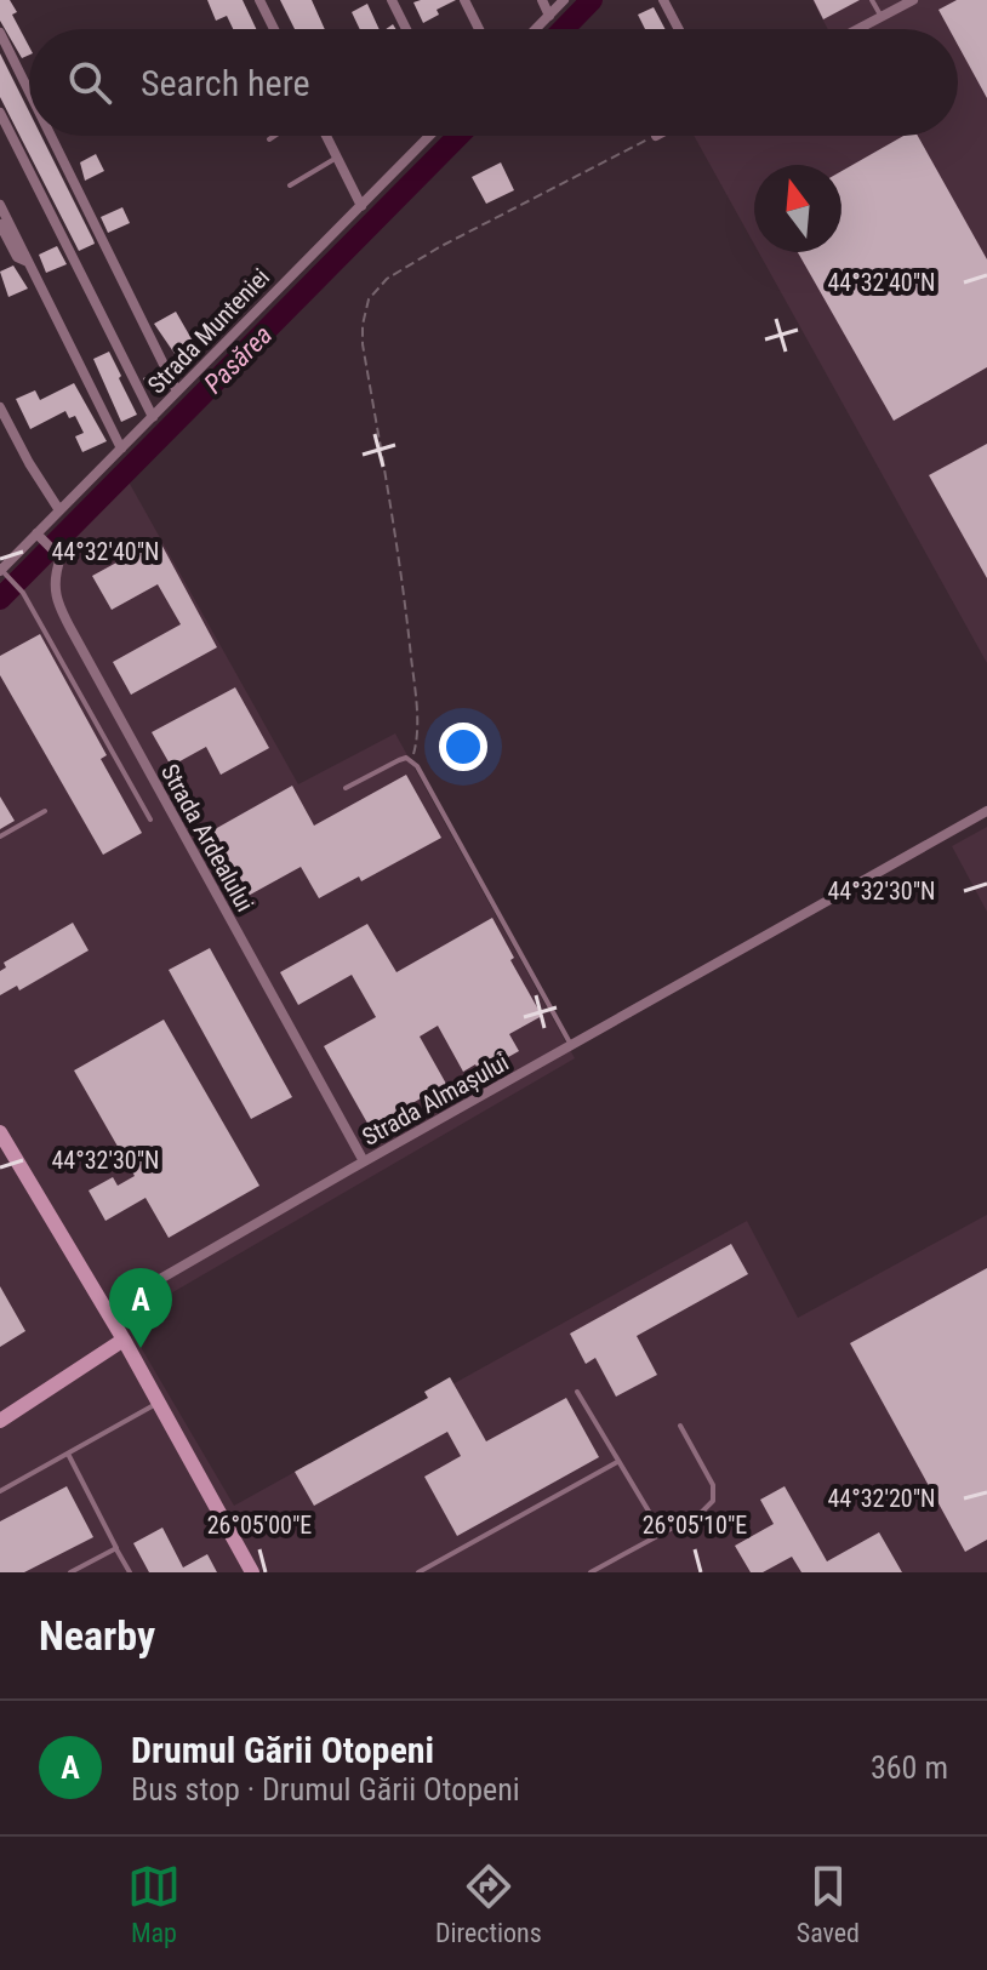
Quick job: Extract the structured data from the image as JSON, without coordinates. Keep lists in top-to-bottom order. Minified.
{"streets":{"street":["Strada Munteniei","Strada Ardealului","Strada Almașului"]},"crossings":[["Strada Munteniei","Strada Ardealului"],["Strada Ardealului","Strada Almașului"]],"water":["Pasărea"],"north":"top","page":{"search":"Search here","pins":"A","heading":"Nearby","list":[{"mark":"A","name":"Drumul Gării Otopeni","note":"Bus stop · Drumul Gării Otopeni","value":"360 m"}],"nav":["Map","Directions","Saved"]},"coordinates":["44°32'40\"N","44°32'30\"N","44°32'20\"N","26°05'00\"E","26°05'10\"E"]}
